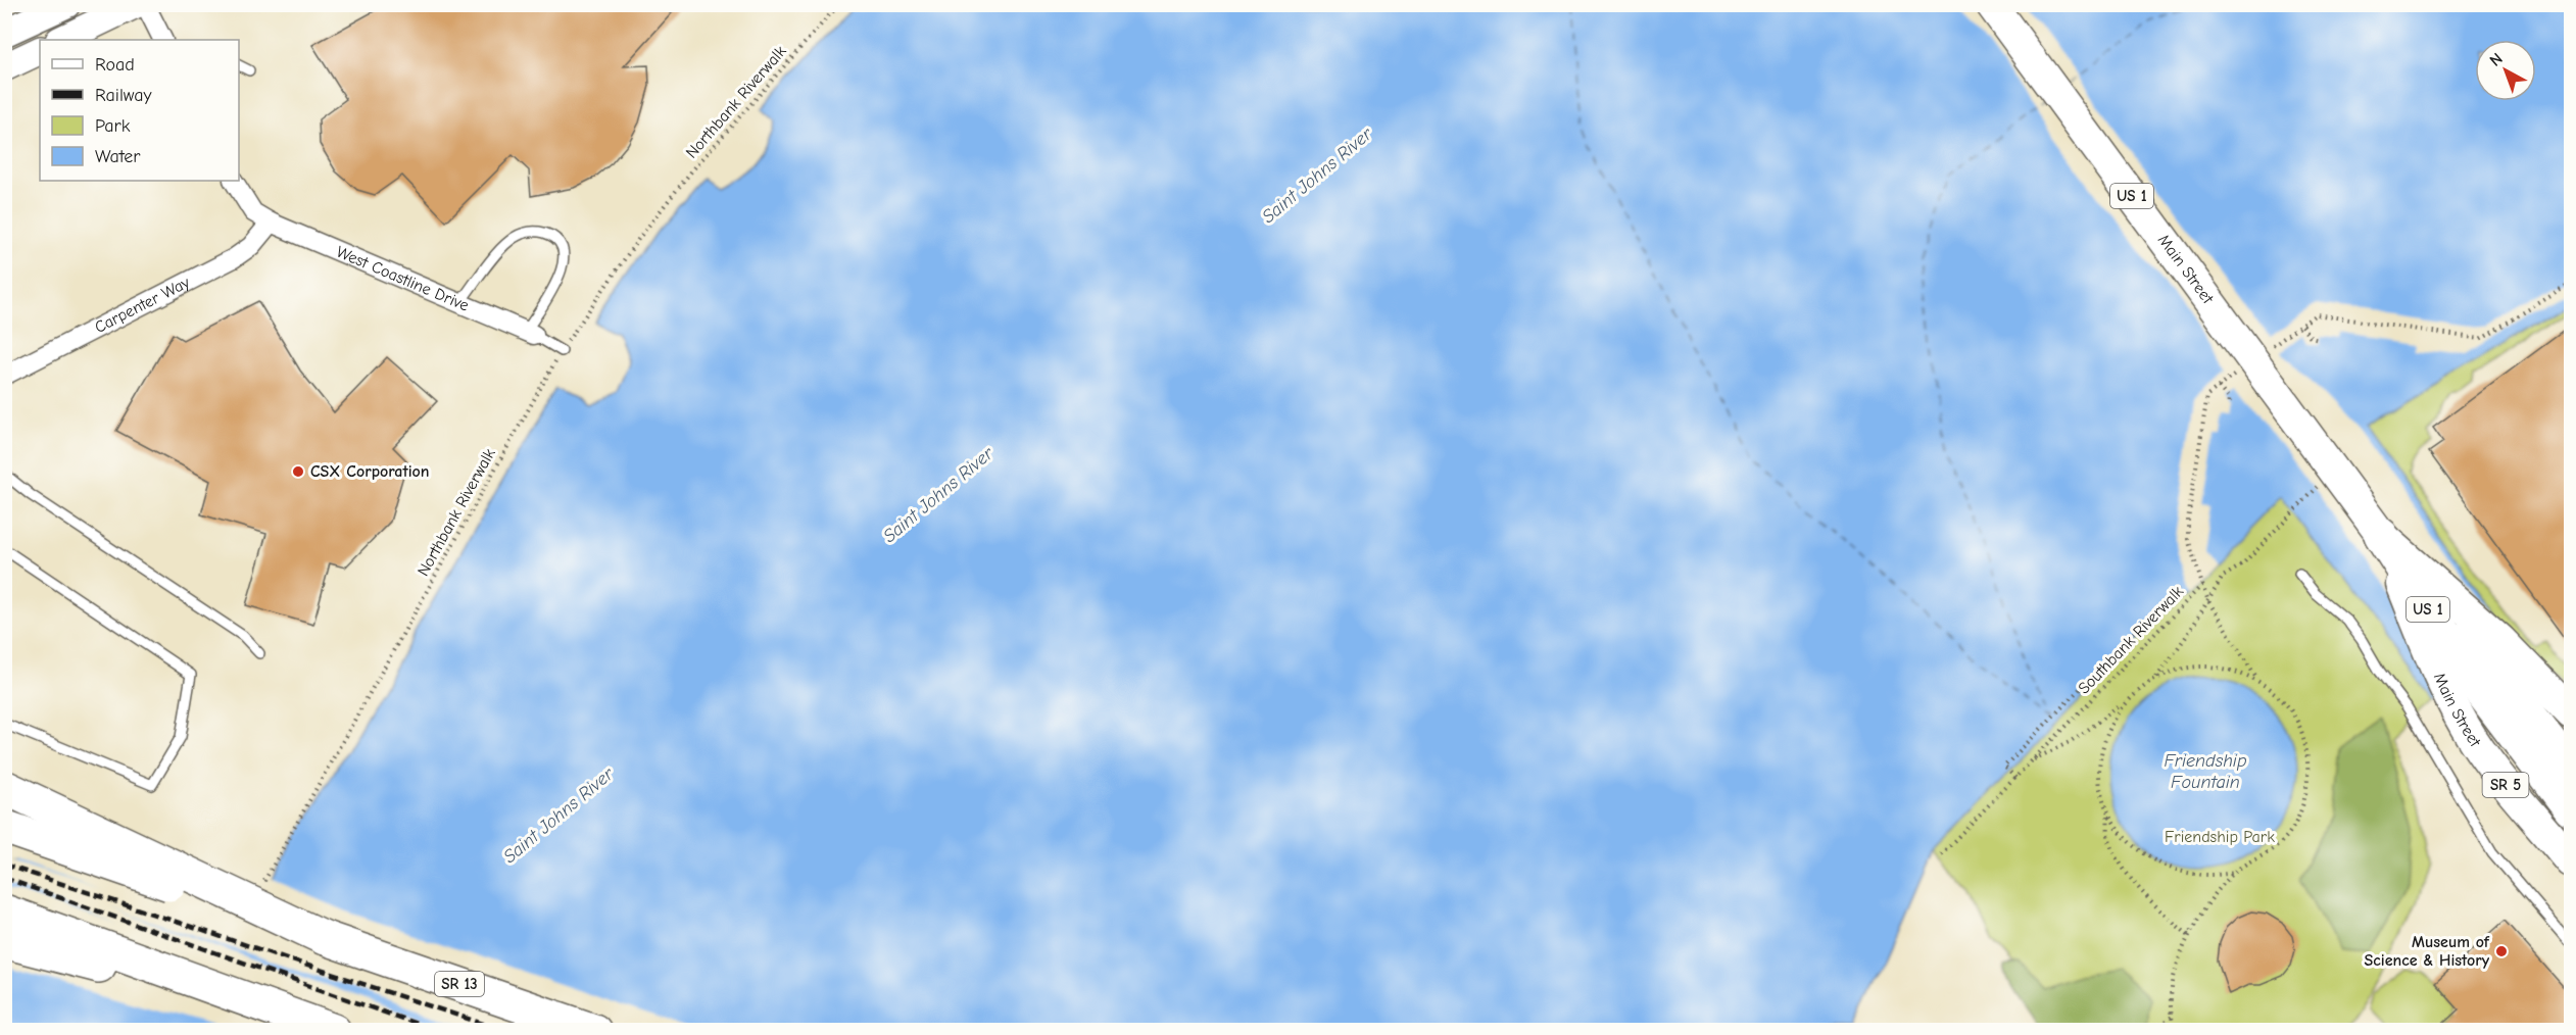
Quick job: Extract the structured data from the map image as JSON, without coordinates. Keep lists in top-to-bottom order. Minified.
{"streets":{"highway":["US 1","SR 13"],"main road":["Main Street","SR 5"],"street":["West Coastline Drive","Carpenter Way"],"path":["Northbank Riverwalk","Southbank Riverwalk"]},"crossings":[["US 1","Main Street"],["West Coastline Drive","Carpenter Way"]],"water":["Saint Johns River","Friendship Fountain"],"parks":["Friendship Park"],"places":["CSX Corporation","Museum of Science & History"],"legend":["Road","Railway","Park","Water"],"north":"top left"}
